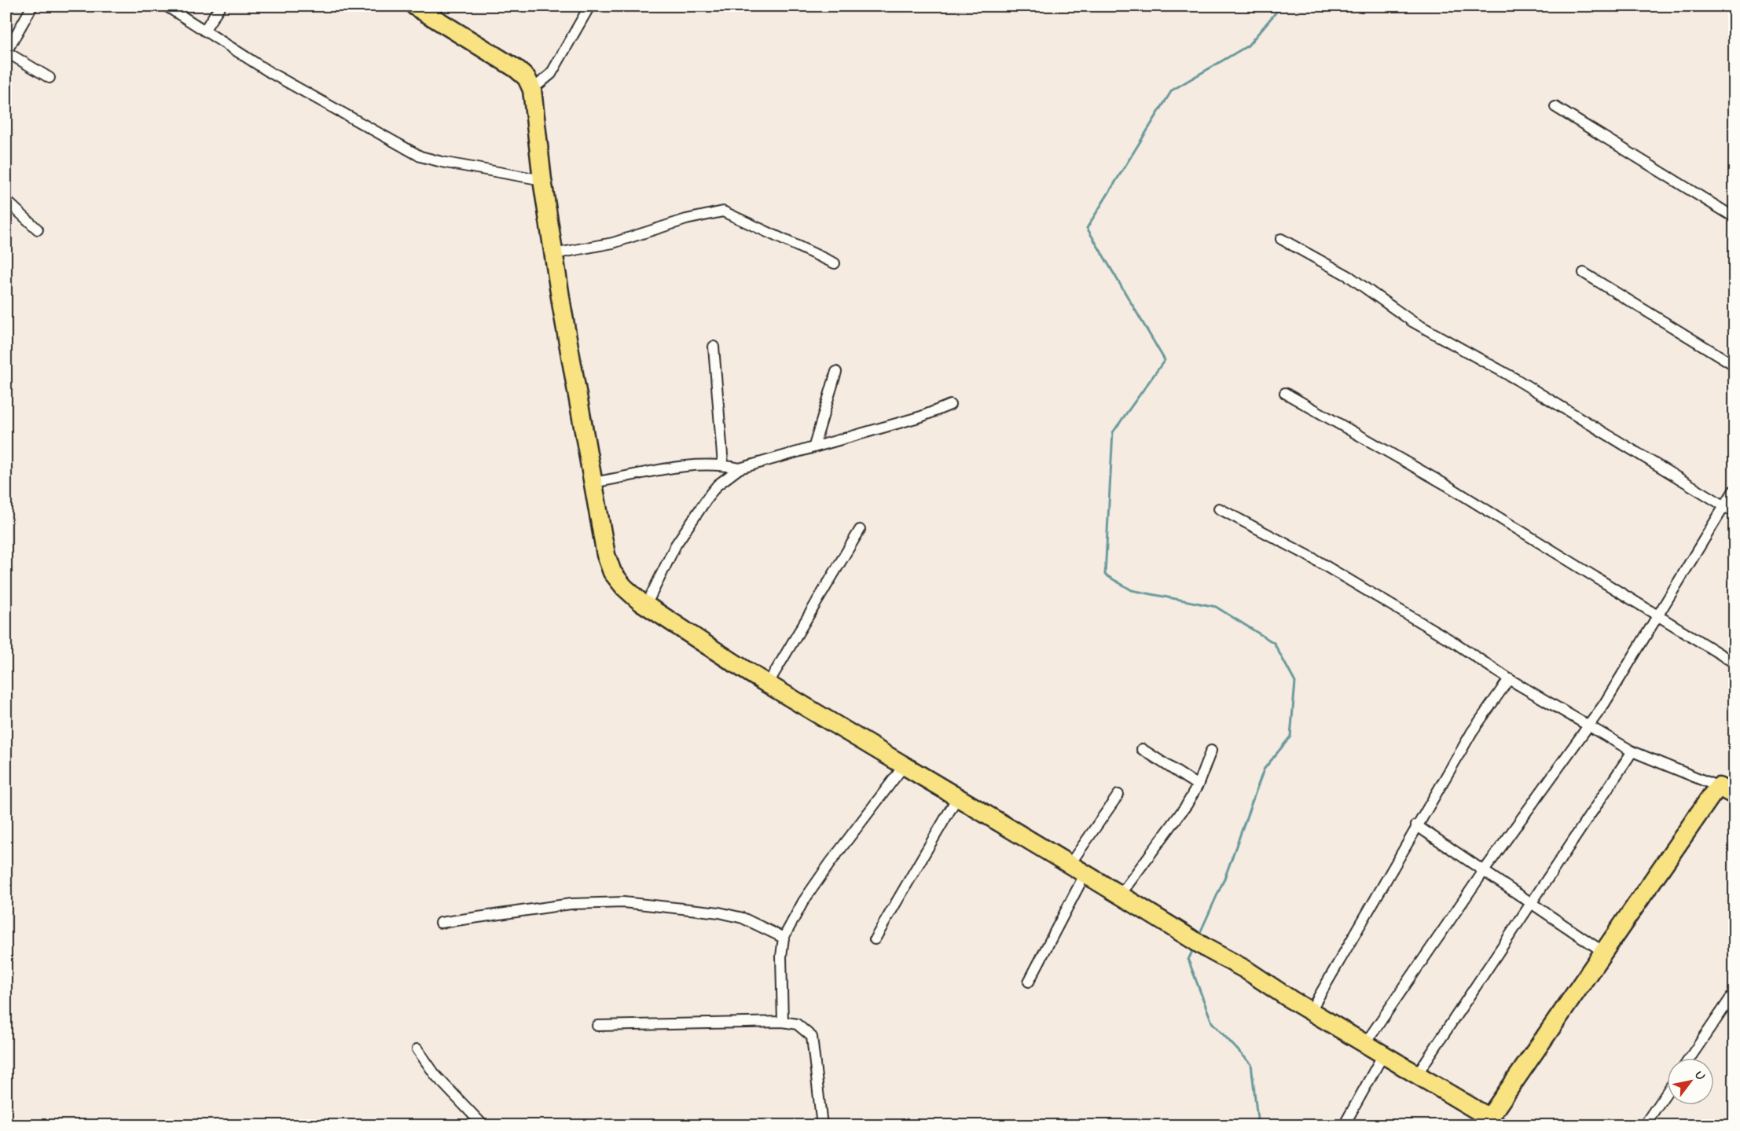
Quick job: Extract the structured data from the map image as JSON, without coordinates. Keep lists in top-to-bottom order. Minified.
{"north":"top right"}
